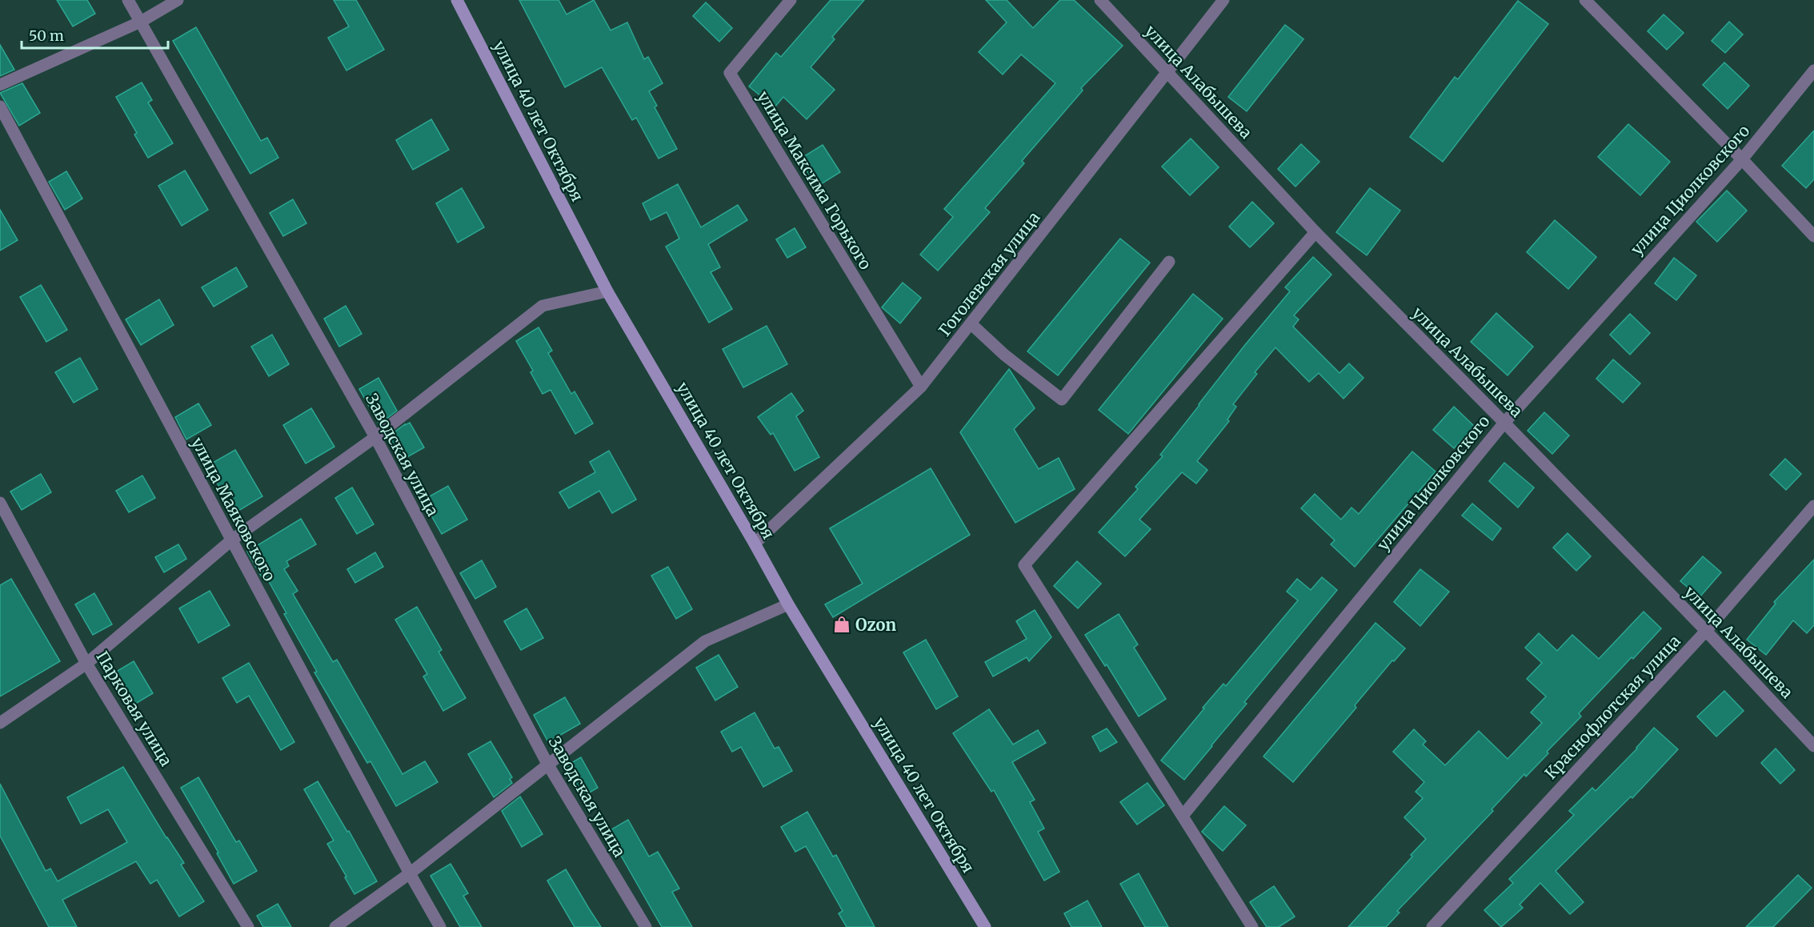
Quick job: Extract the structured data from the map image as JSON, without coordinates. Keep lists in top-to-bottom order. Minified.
{"streets":{"street":["улица Алабышева","улица 40 лет Октября","улица Максима Горького","улица Циолковского","Гоголевская улица","Заводская улица","улица Маяковского","Краснофлотская улица","Парковая улица"]},"crossings":[["улица Алабышева","улица Циолковского"],["улица Алабышева","Гоголевская улица"],["улица Алабышева","Краснофлотская улица"],["улица 40 лет Октября","Гоголевская улица"],["улица Максима Горького","Гоголевская улица"]],"places":{"shop":["Ozon"]},"scale_bar":"50 m"}
